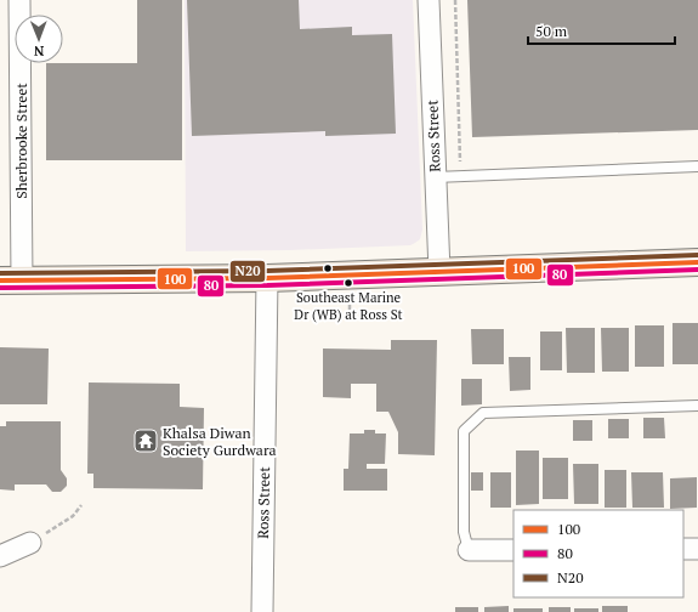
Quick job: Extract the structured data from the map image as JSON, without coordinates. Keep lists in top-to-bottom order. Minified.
{"streets":{"street":["Ross Street","Sherbrooke Street"]},"places":{"other":["Southeast Marine Dr (WB) at Ross St"],"temple":["Khalsa Diwan Society Gurdwara"]},"lines":["transit line N20","transit line 100","transit line 80"],"legend":["100","80","N20"],"scale_bar":"50 m","north":"bottom"}
